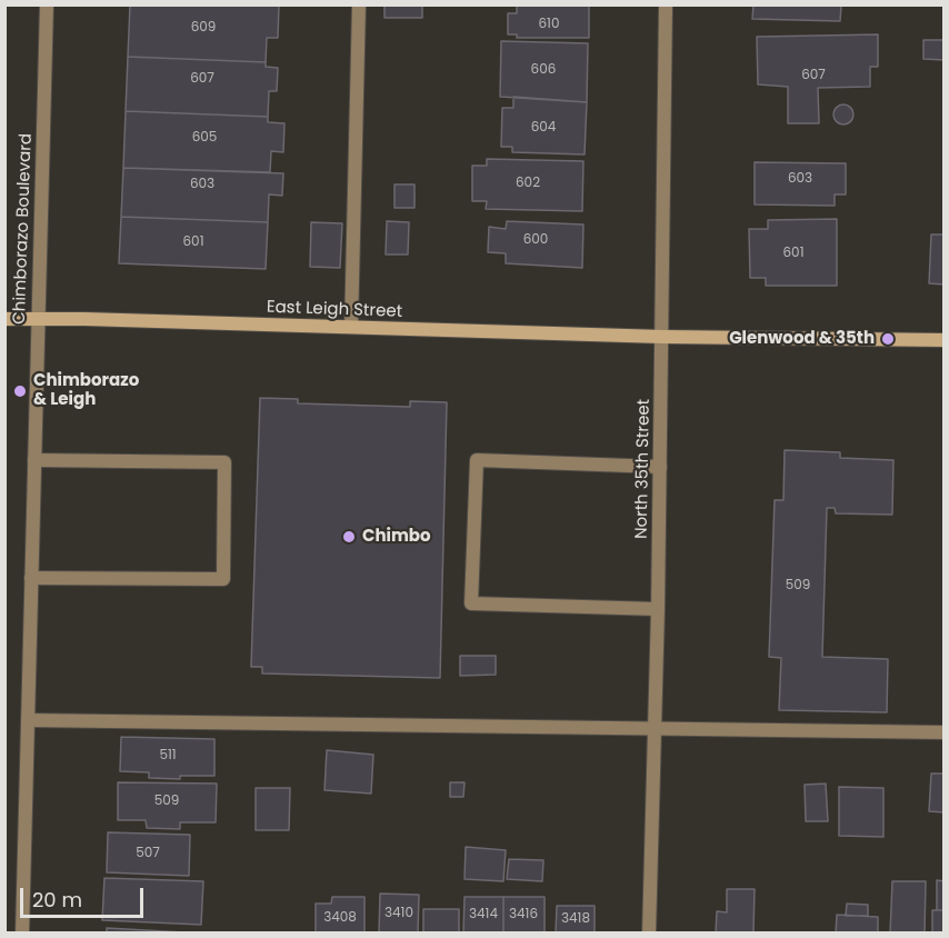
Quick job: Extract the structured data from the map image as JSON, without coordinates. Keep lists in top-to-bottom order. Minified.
{"streets":{"street":["Chimborazo Boulevard","East Leigh Street","North 35th Street"]},"crossings":[["Chimborazo Boulevard","East Leigh Street"],["East Leigh Street","North 35th Street"]],"places":["Glenwood & 35th","Chimborazo & Leigh","Chimbo"],"house_numbers":["610","609","606","607","607","604","605","603","602","603","600","601","601","509","511","509","507","3410","3414","3416","3408","3418"],"scale_bar":"20 m"}
